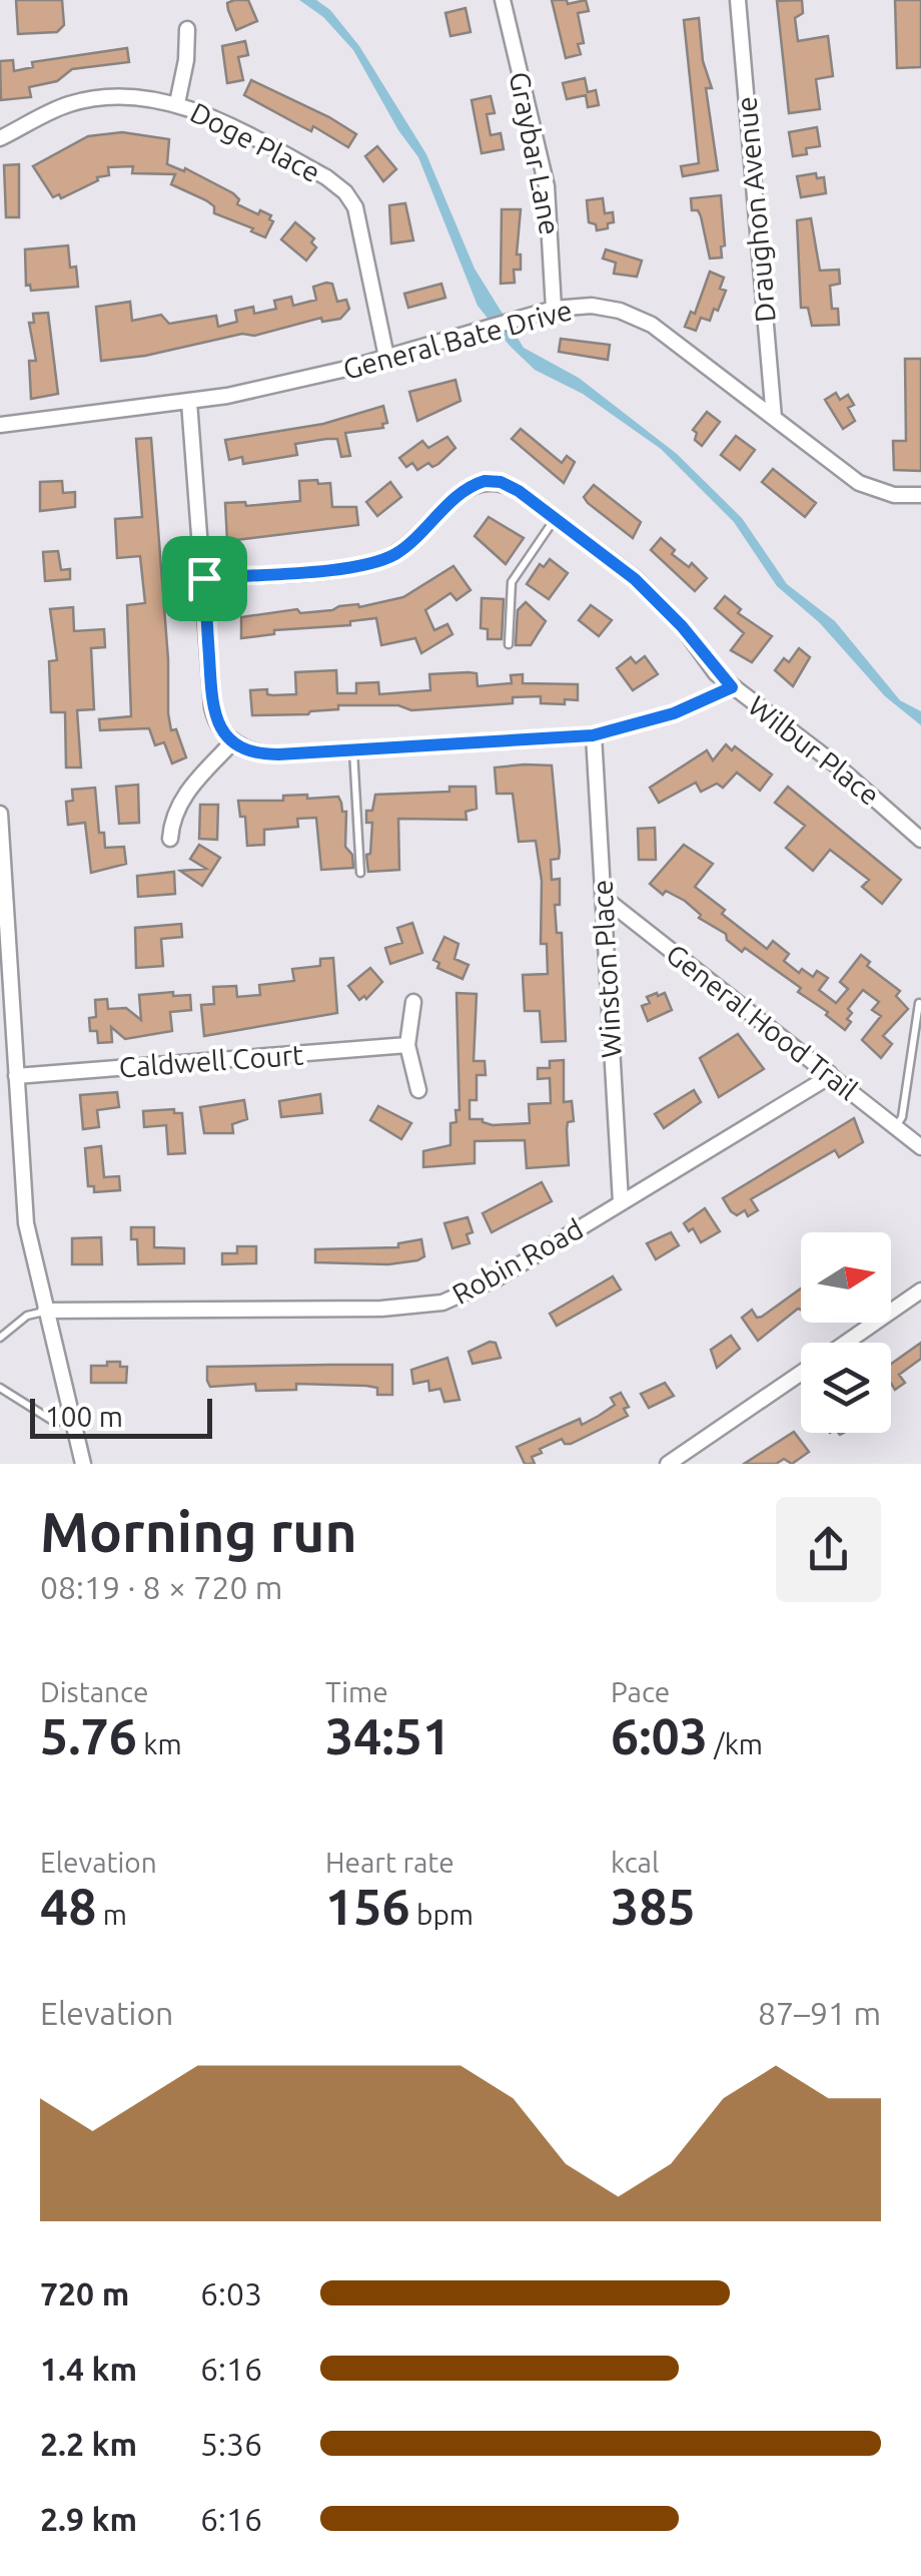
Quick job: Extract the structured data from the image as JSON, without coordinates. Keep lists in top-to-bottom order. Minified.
{"streets":{"street":["Doge Place","Graybar Lane","Draughon Avenue","General Bate Drive","Wilbur Place","Winston Place","General Hood Trail","Caldwell Court","Robin Road"]},"crossings":[["Doge Place","General Bate Drive"],["Graybar Lane","General Bate Drive"],["Draughon Avenue","General Bate Drive"],["Winston Place","General Hood Trail"],["Winston Place","Robin Road"],["General Hood Trail","Robin Road"]],"scale_bar":"100 m","north":"right","page":{"scale":"100 m","heading":["Morning run","08:19 · 8 × 720 m"],"stats":[["Distance","5.76 km"],["Time","34:51"],["Pace","6:03 /km"],["Elevation","48 m"],["Heart rate","156 bpm"],["kcal","385"]],"chart":["Elevation","87–91 m"],"list":[{"name":"720 m","note":"6:03"},{"name":"1.4 km","note":"6:16"},{"name":"2.2 km","note":"5:36"},{"name":"2.9 km","note":"6:16"}]}}
